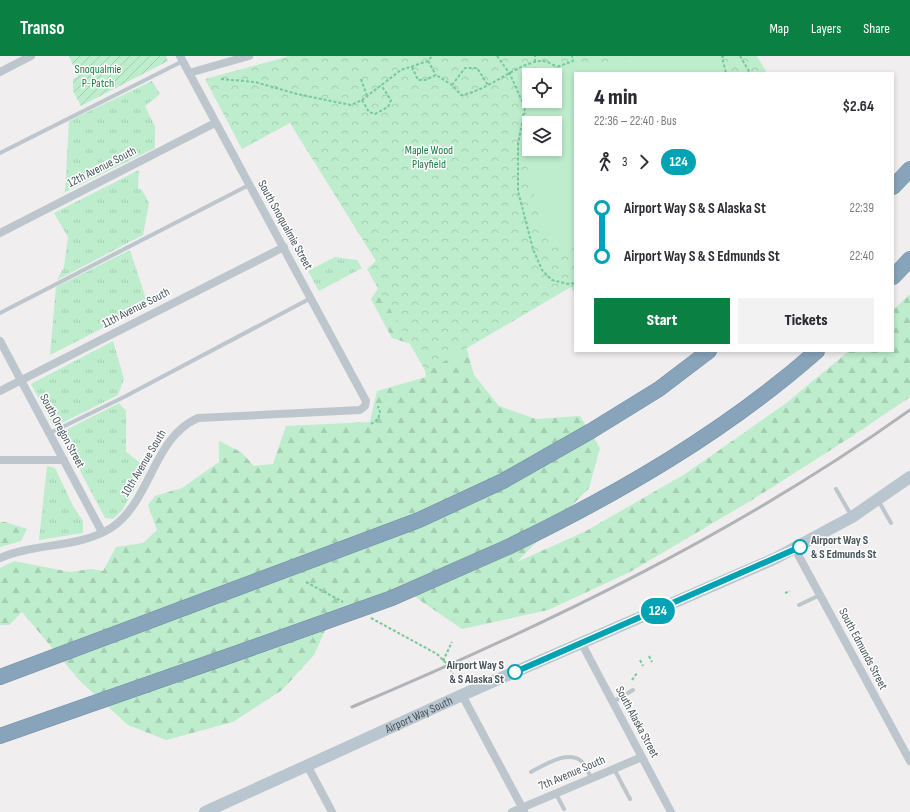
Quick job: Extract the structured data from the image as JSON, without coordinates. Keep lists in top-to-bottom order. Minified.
{"streets":{"main road":["Airport Way South"],"street":["12th Avenue South","South Snoqualmie Street","11th Avenue South","South Oregon Street","10th Avenue South","South Edmunds Street","South Alaska Street","7th Avenue South"]},"crossings":[["12th Avenue South","South Snoqualmie Street"],["South Snoqualmie Street","11th Avenue South"],["South Snoqualmie Street","10th Avenue South"],["11th Avenue South","South Oregon Street"],["South Oregon Street","10th Avenue South"],["South Edmunds Street","Airport Way South"],["Airport Way South","South Alaska Street"],["South Alaska Street","7th Avenue South"]],"parks":["Snoqualmie P-Patch","Maple Wood Playfield"],"places":["Airport Way S & S Edmunds St","Airport Way S & S Alaska St"],"lines":["bus line 124"],"page":{"header":"Transo","nav":["Map","Layers","Share"],"on_map":"124","heading":["4 min","22:36 – 22:40 · Bus","$2.64"],"legs":["3","124"],"list":[{"name":"Airport Way S & S Alaska St","value":"22:39"},{"name":"Airport Way S & S Edmunds St","value":"22:40"}],"buttons":["Start","Tickets"]}}
